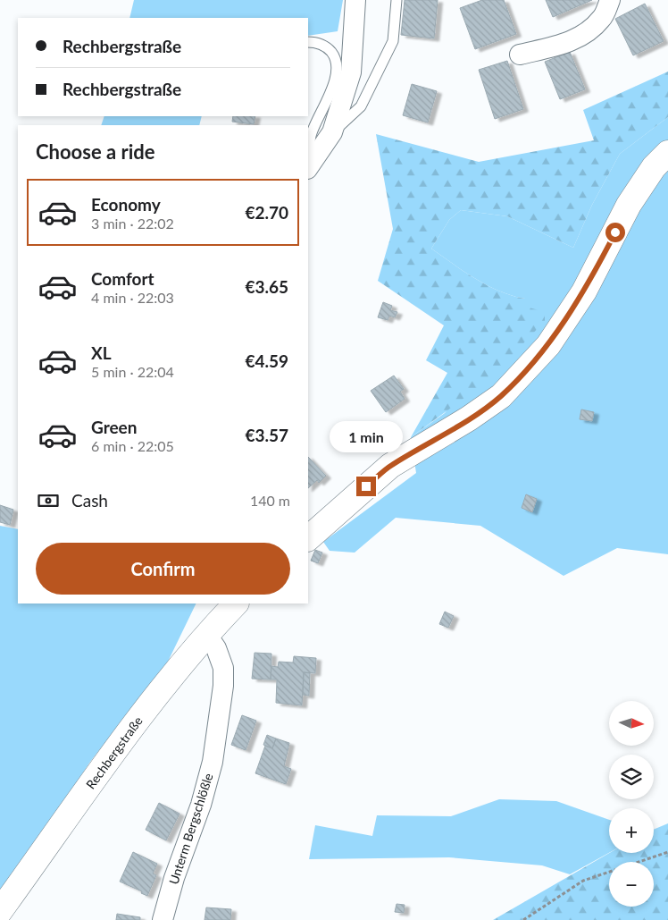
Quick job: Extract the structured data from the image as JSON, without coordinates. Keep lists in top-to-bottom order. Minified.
{"streets":{"main road":["Rechbergstraße"],"street":["Unterm Bergschlößle"]},"crossings":[["Rechbergstraße","Unterm Bergschlößle"]],"north":"right","page":{"banner":["Rechbergstraße","Rechbergstraße"],"heading":"Choose a ride","list":[{"name":"Economy","note":"3 min · 22:02","value":"€2.70"},{"name":"Comfort","note":"4 min · 22:03","value":"€3.65"},{"name":"XL","note":"5 min · 22:04","value":"€4.59"},{"name":"Green","note":"6 min · 22:05","value":"€3.57"}],"bubble":"1 min","pay":["Cash","140 m"],"buttons":"Confirm","map_buttons":["+","−"]}}
